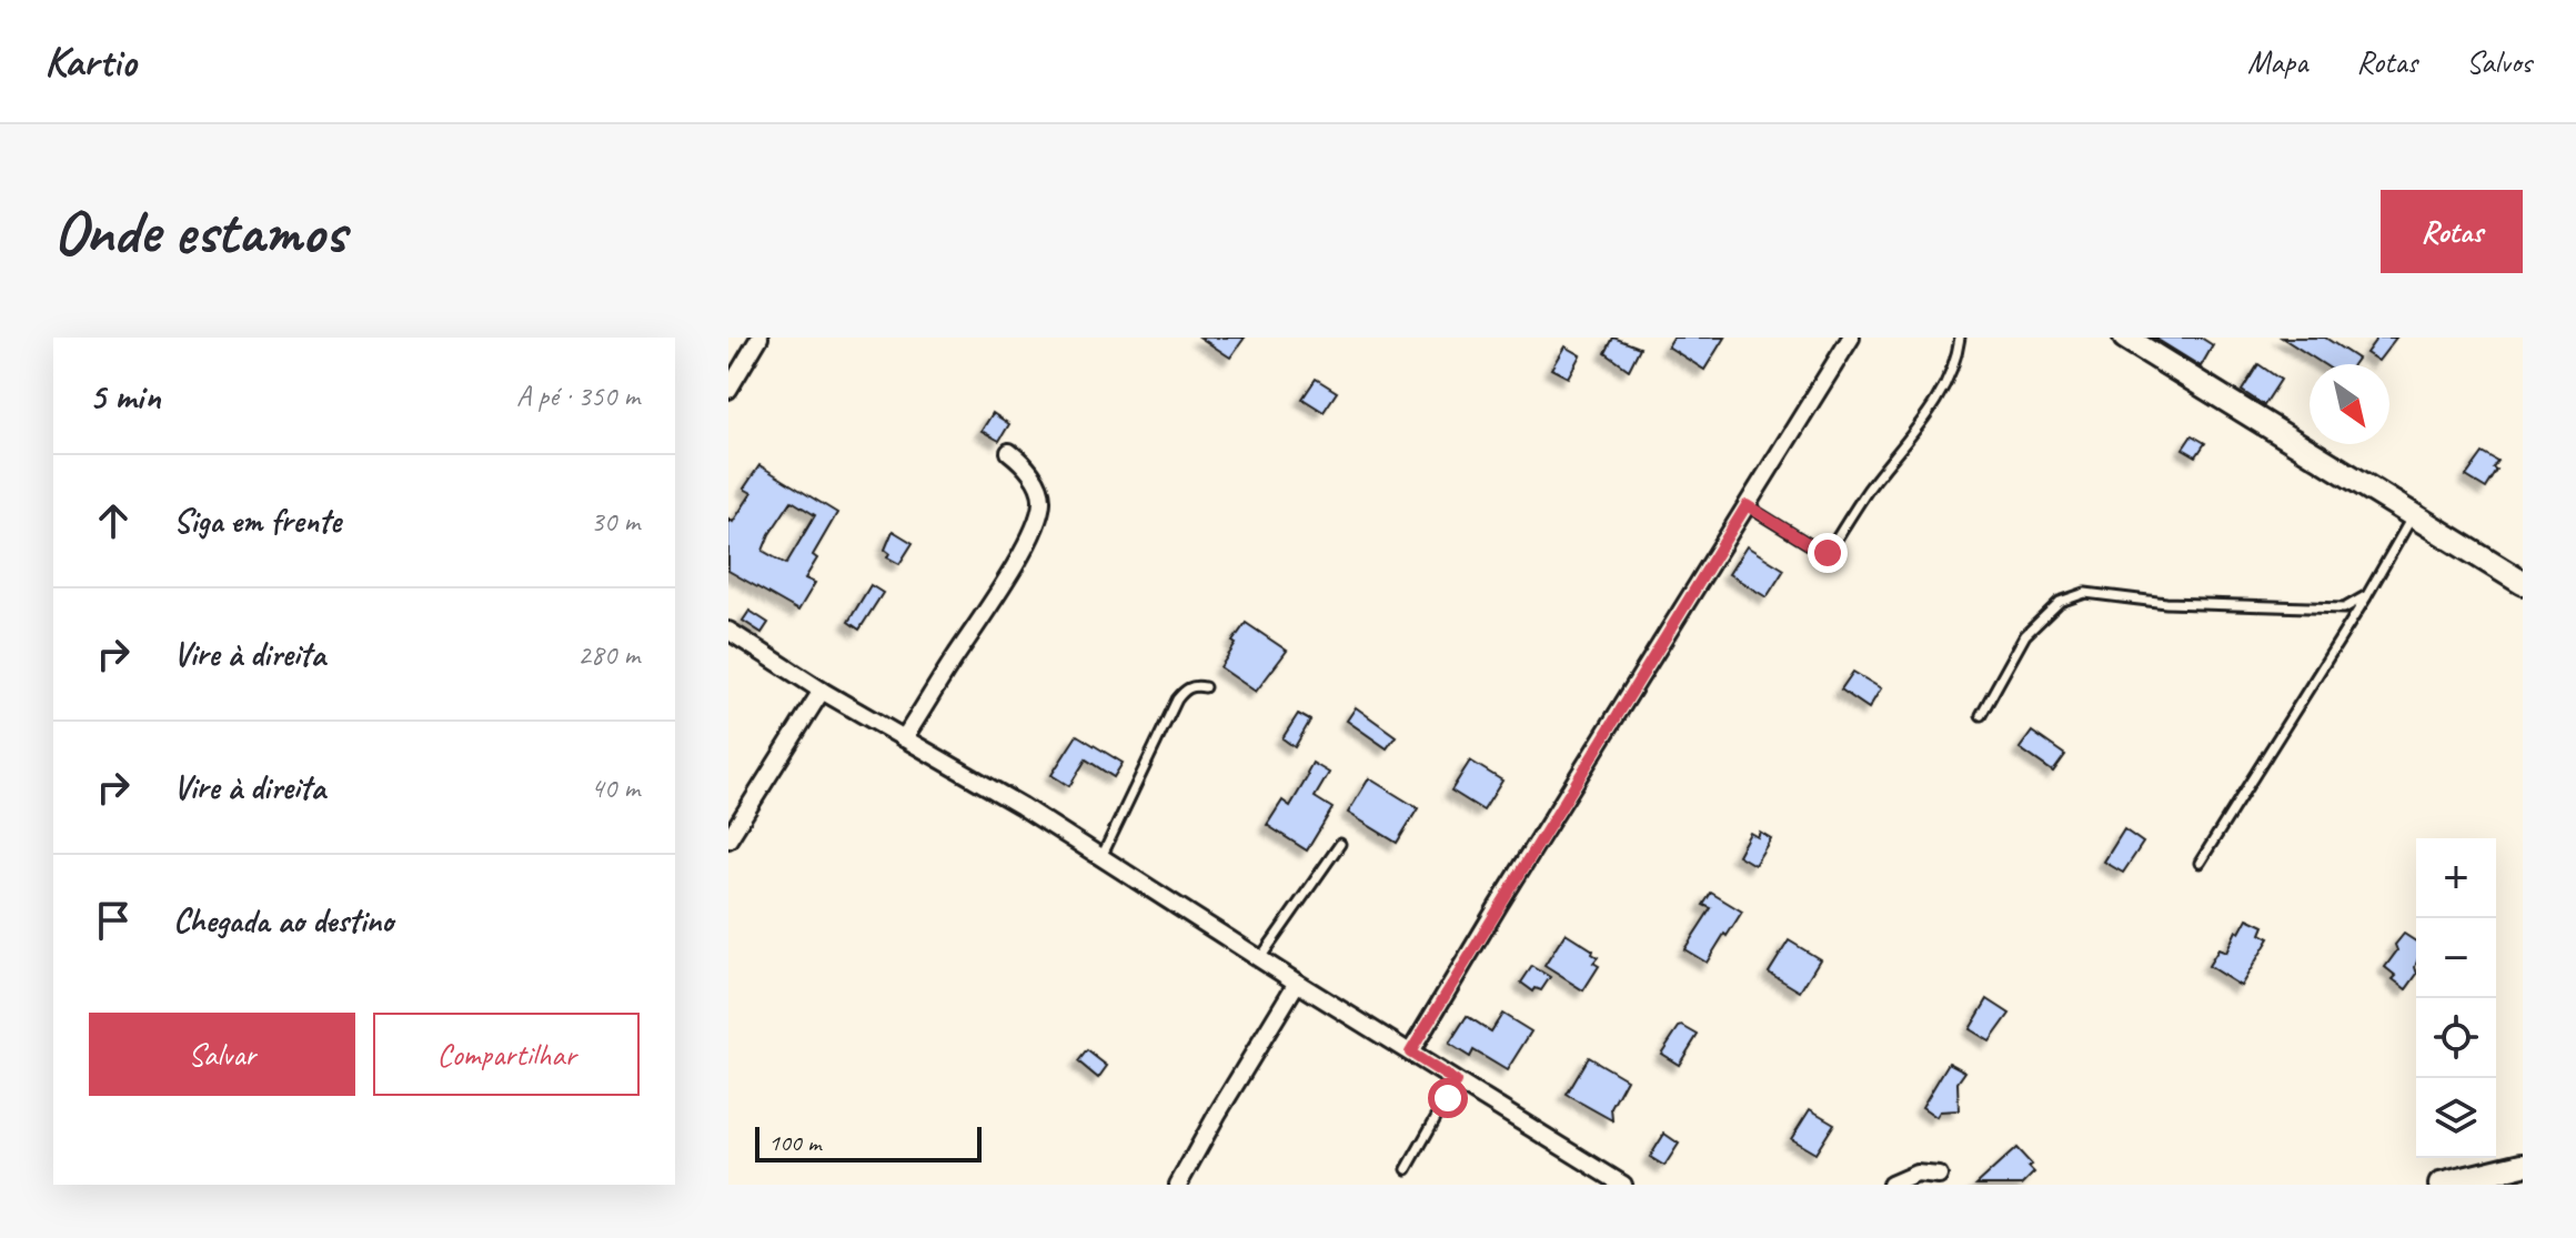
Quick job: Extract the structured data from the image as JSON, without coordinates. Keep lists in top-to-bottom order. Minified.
{"scale_bar":"100 m","north":"bottom right","page":{"header":"Kartio","nav":["Mapa","Rotas","Salvos"],"buttons":["Rotas",["Salvar","Compartilhar"]],"title":"Onde estamos","heading":["5 min","A pé · 350 m"],"list":[["Siga em frente","30 m"],["Vire à direita","280 m"],["Vire à direita","40 m"],"Chegada ao destino"],"map_buttons":["+","−"],"scale":"100 m"}}
